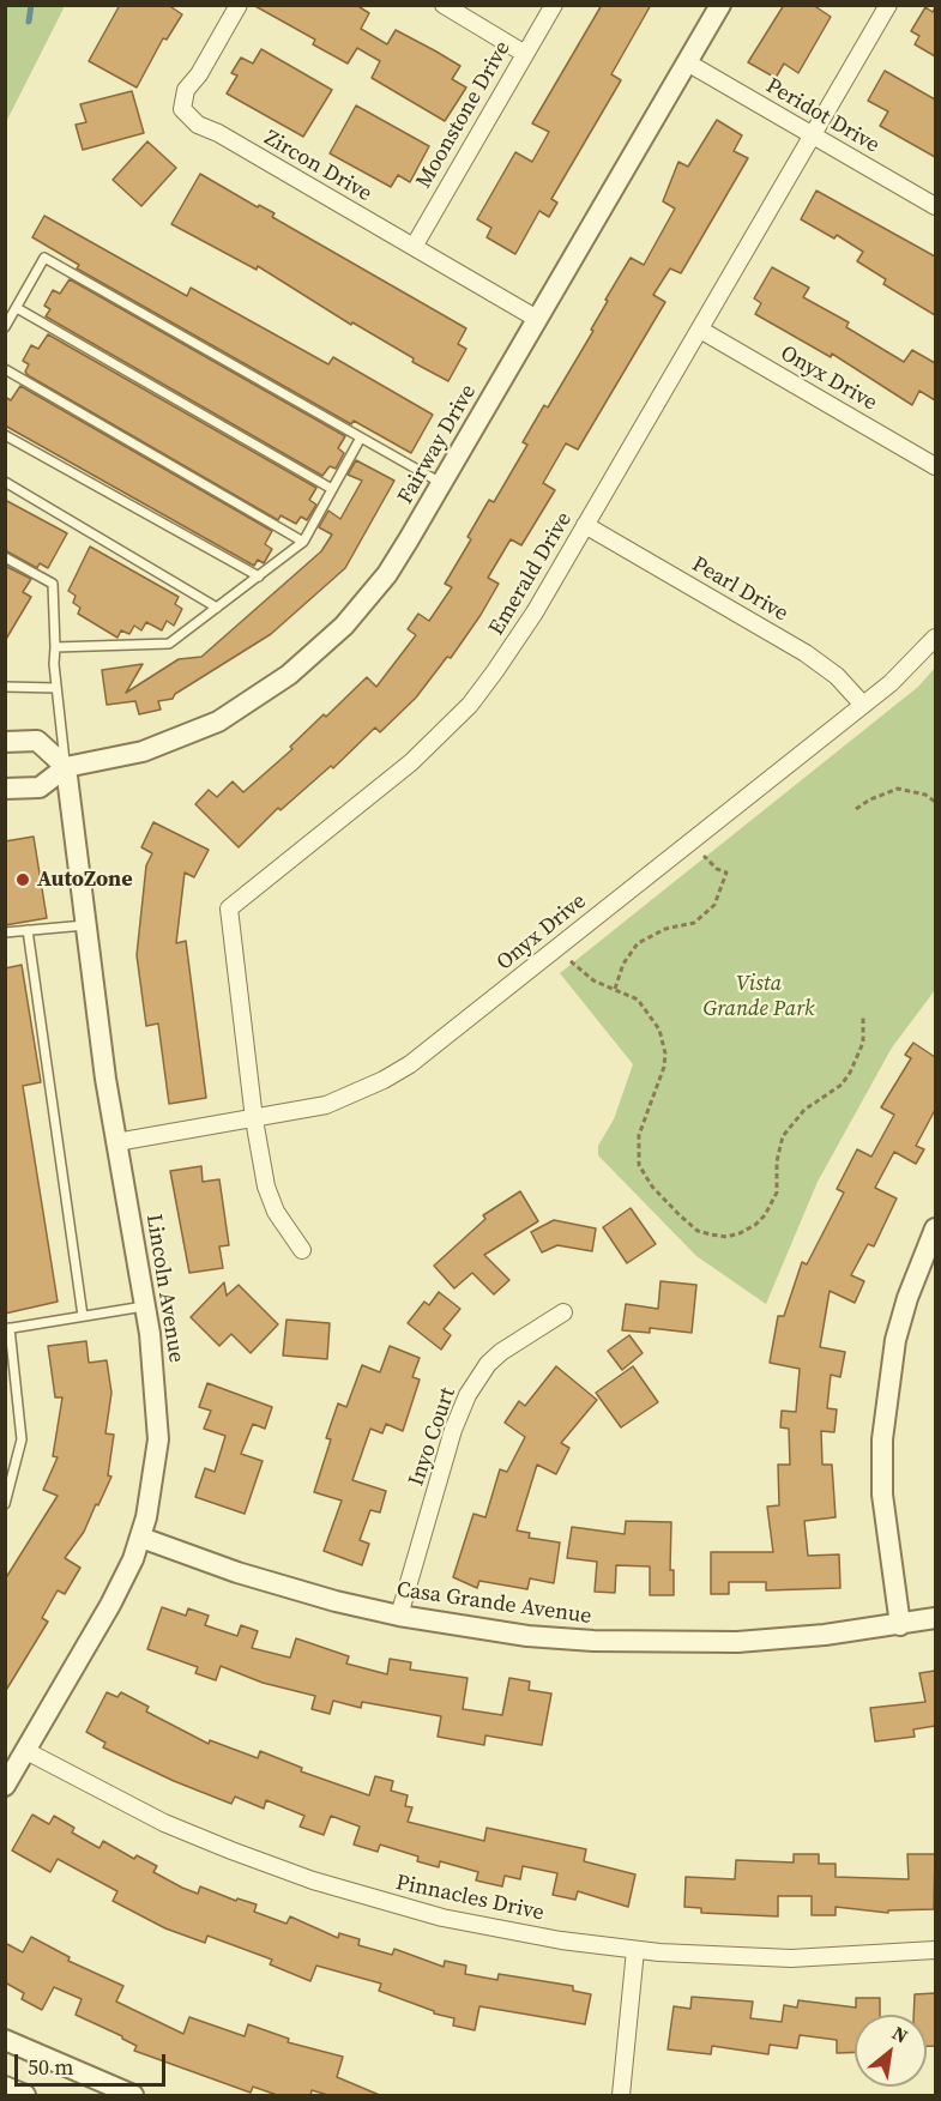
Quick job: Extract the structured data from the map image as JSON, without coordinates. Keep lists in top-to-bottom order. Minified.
{"streets":{"street":["Moonstone Drive","Peridot Drive","Zircon Drive","Onyx Drive","Fairway Drive","Emerald Drive","Pearl Drive","Lincoln Avenue","Inyo Court","Casa Grande Avenue","Pinnacles Drive"]},"crossings":[["Moonstone Drive","Zircon Drive"],["Peridot Drive","Fairway Drive"],["Peridot Drive","Emerald Drive"],["Zircon Drive","Fairway Drive"],["Onyx Drive","Emerald Drive"],["Onyx Drive","Pearl Drive"],["Onyx Drive","Lincoln Avenue"],["Fairway Drive","Lincoln Avenue"],["Emerald Drive","Pearl Drive"],["Lincoln Avenue","Casa Grande Avenue"],["Lincoln Avenue","Pinnacles Drive"],["Inyo Court","Casa Grande Avenue"]],"parks":["Vista Grande Park"],"places":["AutoZone"],"scale_bar":"50 m","north":"top right"}
